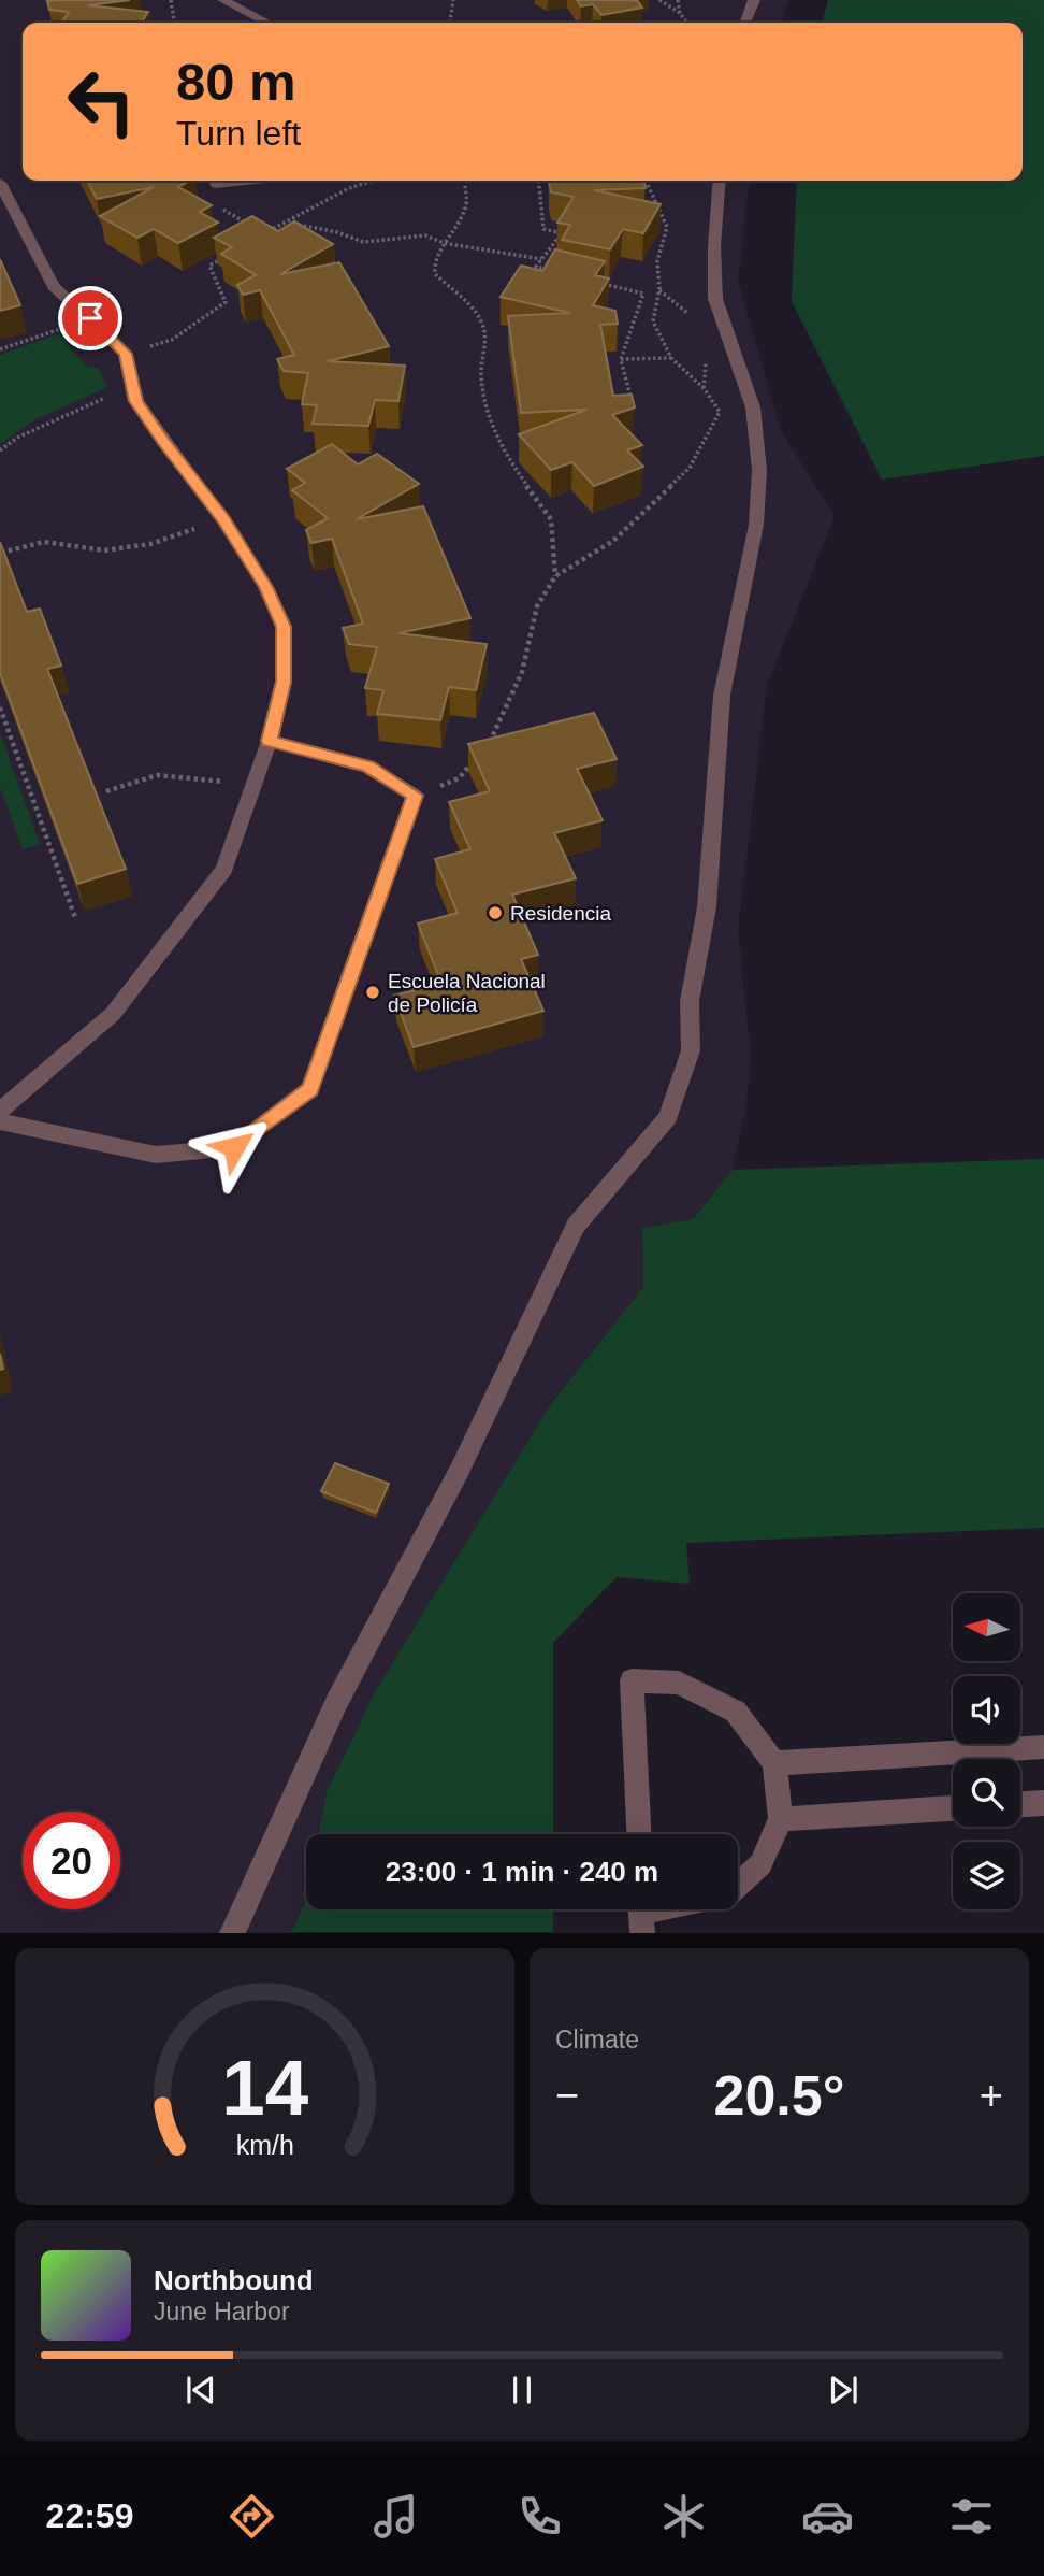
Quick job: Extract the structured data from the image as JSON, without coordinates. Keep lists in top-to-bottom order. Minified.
{"places":["Residencia","Escuela Nacional de Policía"],"north":"left","page":{"turn":["80 m","Turn left"],"limit":"20","trip":"23:00 · 1 min · 240 m","tile":"Climate","heat":["−","20.5°","+"],"song":["Northbound","June Harbor"],"tabs":"22:59","gauge":["14","km/h"]}}
